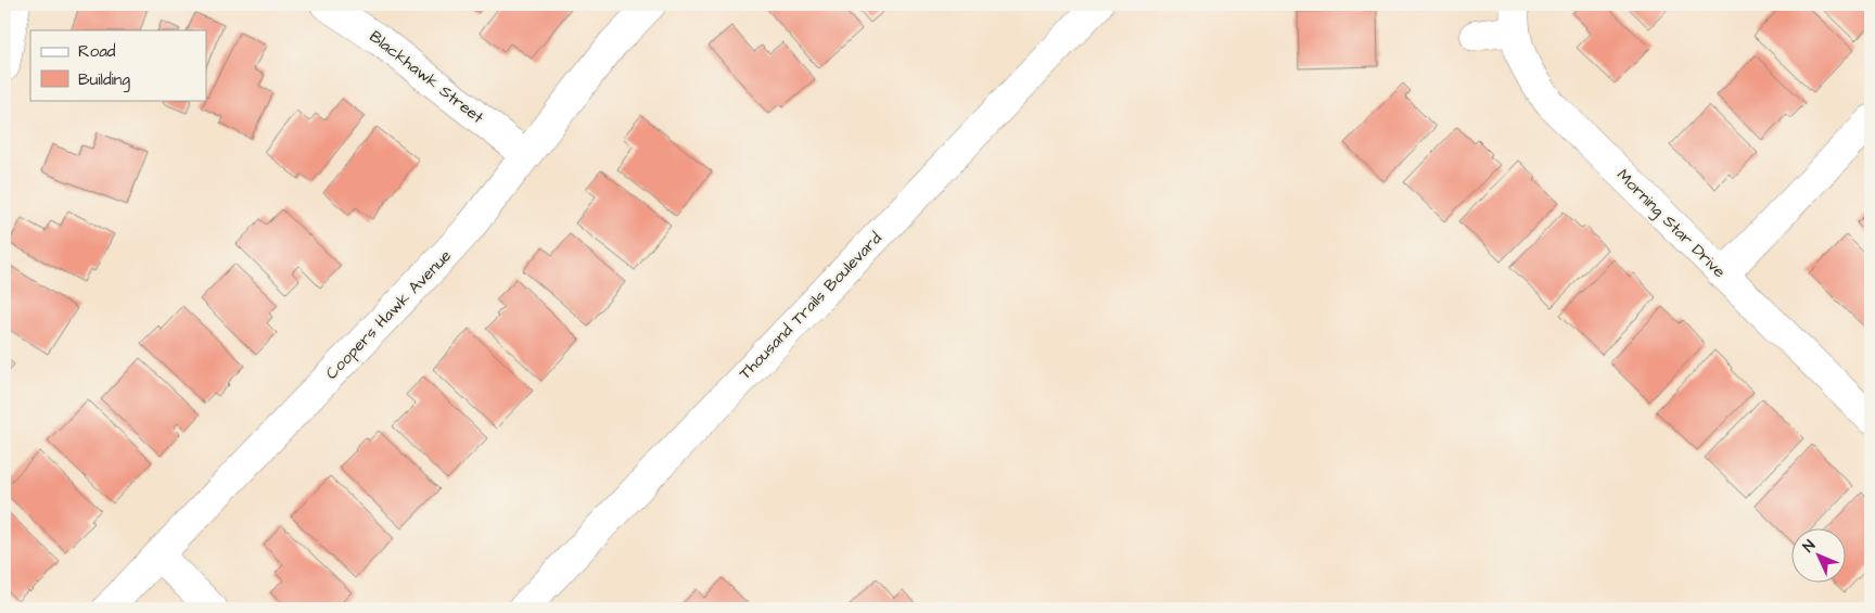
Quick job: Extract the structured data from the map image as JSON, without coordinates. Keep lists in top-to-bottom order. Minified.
{"streets":{"street":["Blackhawk Street","Morning Star Drive","Thousand Trails Boulevard","Coopers Hawk Avenue"]},"crossings":[["Blackhawk Street","Coopers Hawk Avenue"]],"legend":["Road","Building"],"north":"top left"}
